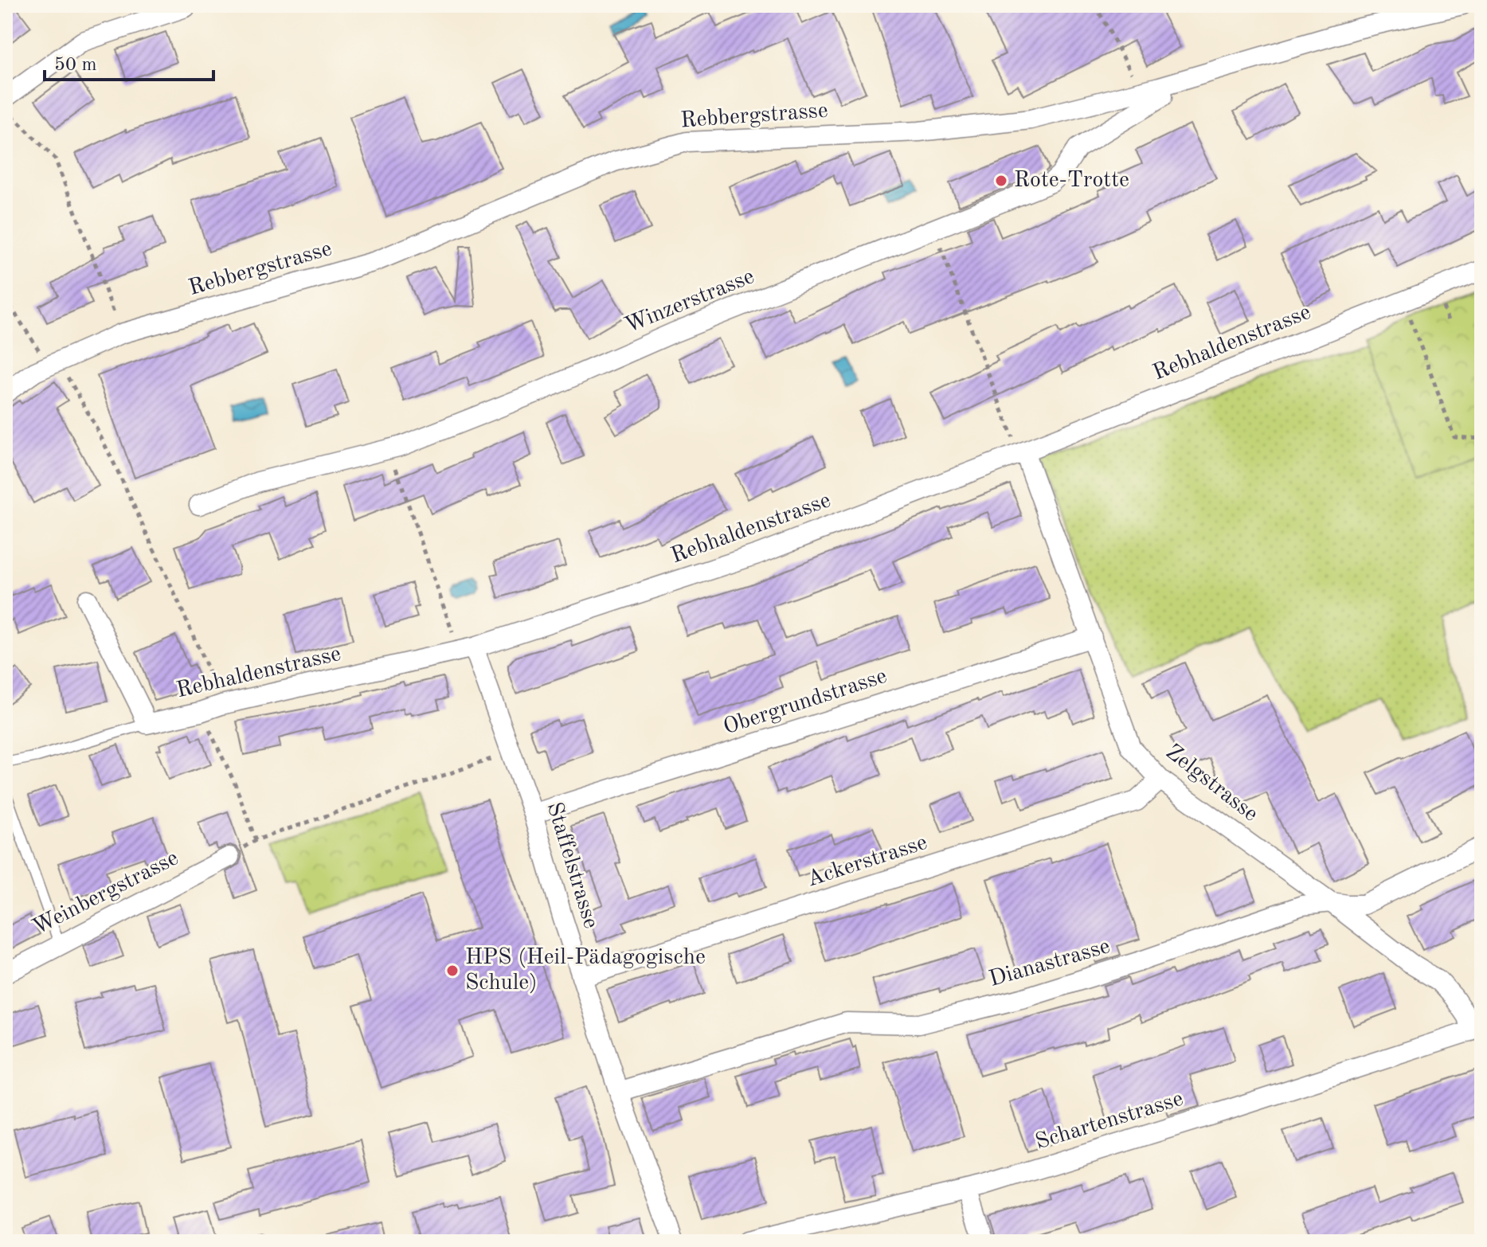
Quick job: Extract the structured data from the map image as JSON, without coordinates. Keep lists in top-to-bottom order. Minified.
{"streets":{"street":["Rebbergstrasse","Winzerstrasse","Rebhaldenstrasse","Obergrundstrasse","Zelgstrasse","Ackerstrasse","Staffelstrasse","Weinbergstrasse","Dianastrasse","Schartenstrasse"]},"crossings":[["Rebbergstrasse","Winzerstrasse"],["Rebhaldenstrasse","Zelgstrasse"],["Rebhaldenstrasse","Staffelstrasse"],["Obergrundstrasse","Zelgstrasse"],["Obergrundstrasse","Staffelstrasse"],["Zelgstrasse","Ackerstrasse"],["Zelgstrasse","Dianastrasse"],["Zelgstrasse","Schartenstrasse"],["Ackerstrasse","Staffelstrasse"],["Staffelstrasse","Dianastrasse"]],"places":["Rote-Trotte","HPS (Heil-Pädagogische Schule)"],"scale_bar":"50 m"}
